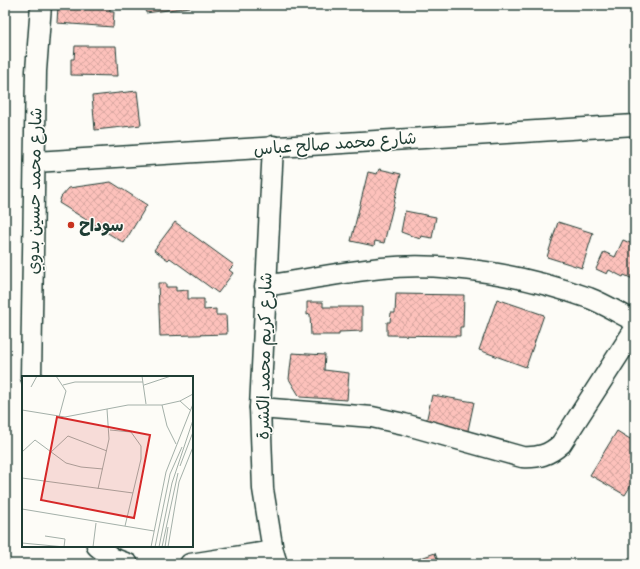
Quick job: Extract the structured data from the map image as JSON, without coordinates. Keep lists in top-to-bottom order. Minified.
{"streets":{"street":["شارع محمد صالح عباس","شارع محمد حسين بدوي","شارع كريم محمد الكشرة"]},"crossings":[["شارع محمد صالح عباس","شارع محمد حسين بدوي"],["شارع محمد صالح عباس","شارع كريم محمد الكشرة"]],"places":["سوداح"]}
